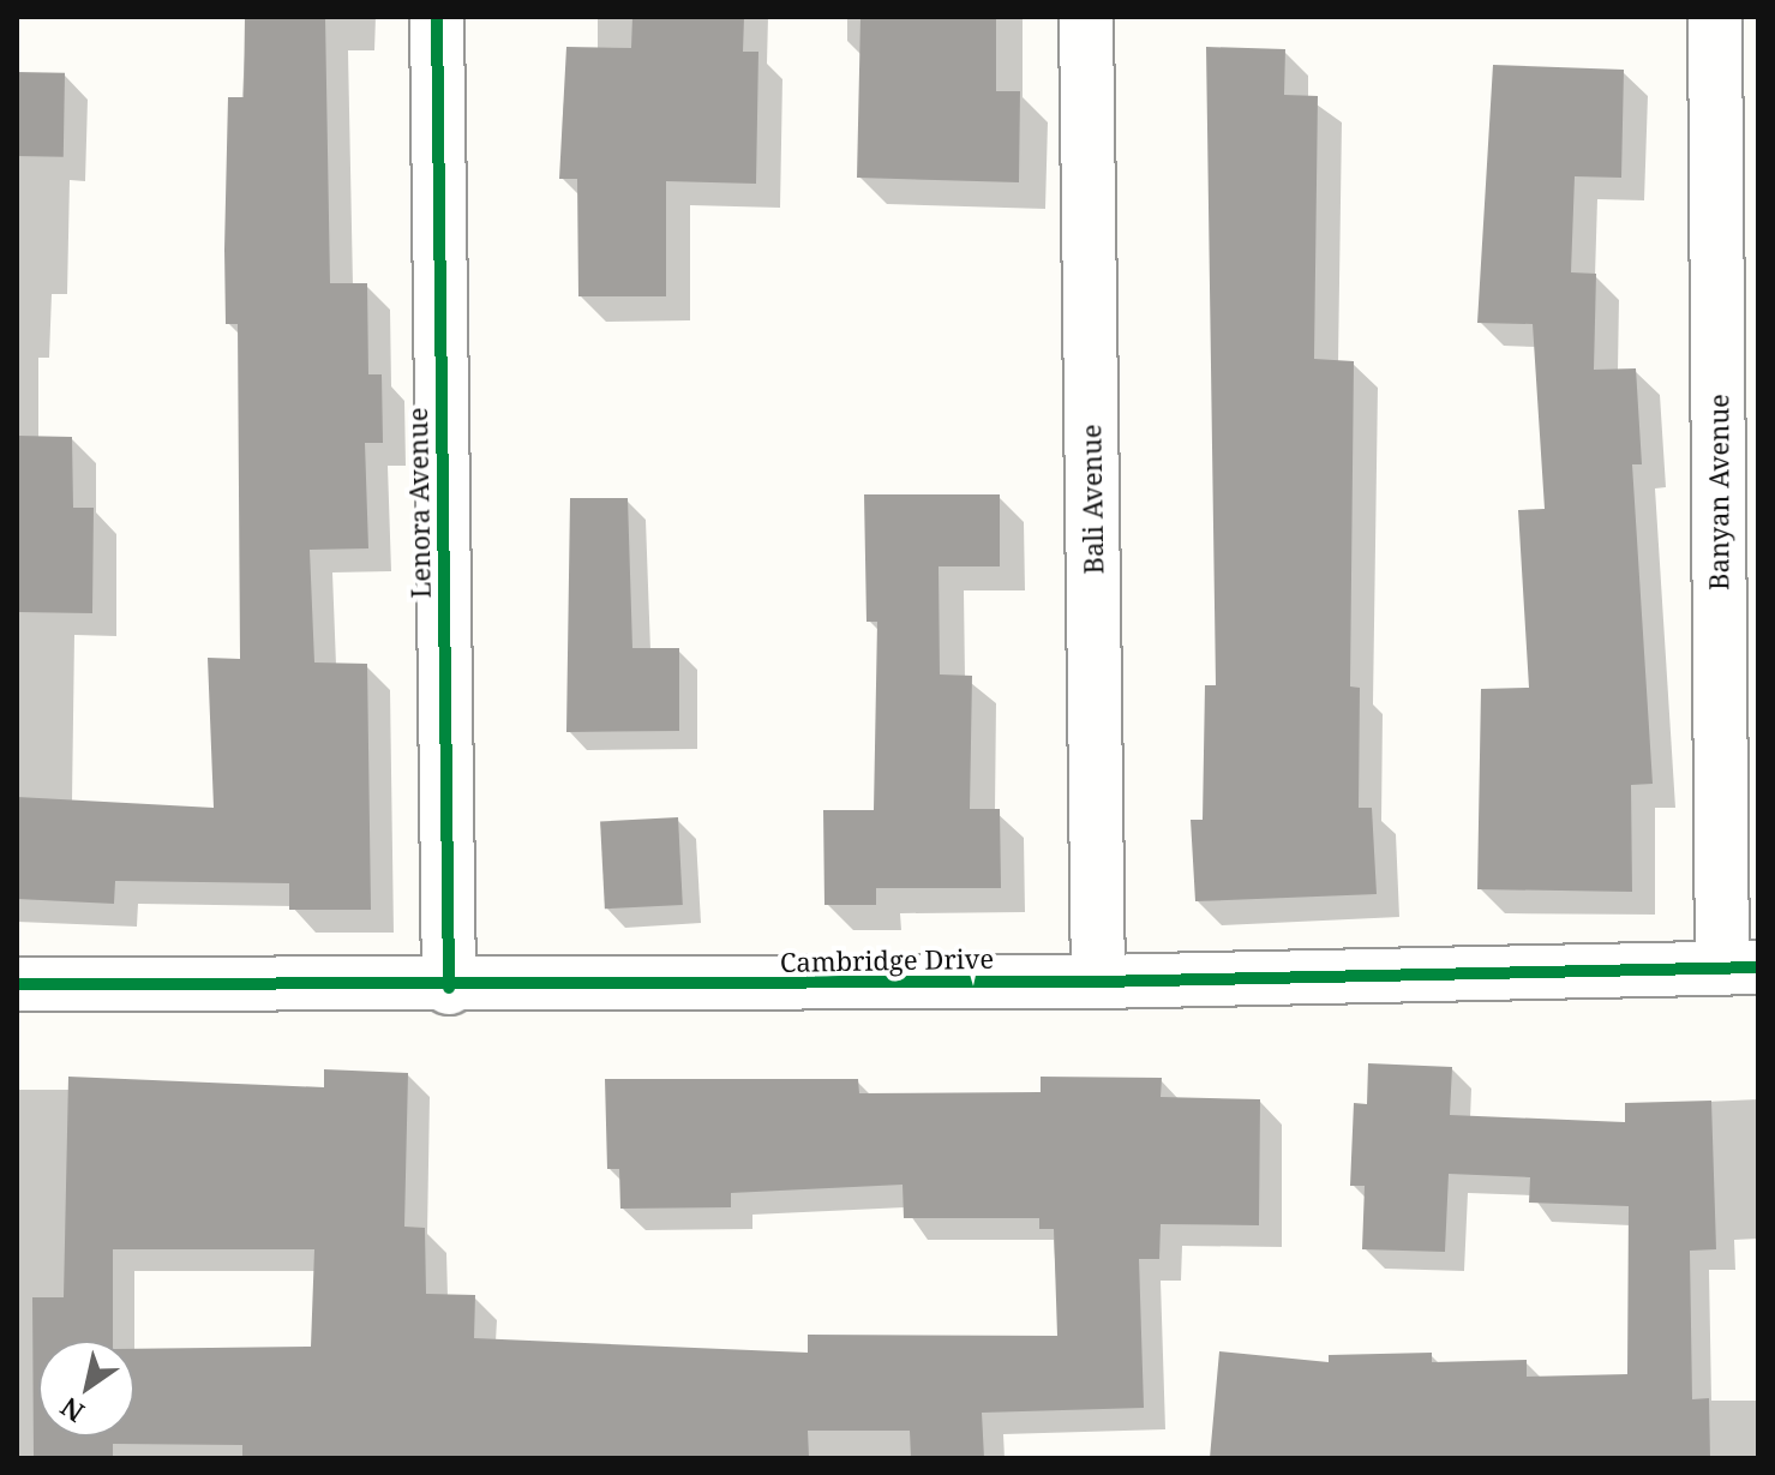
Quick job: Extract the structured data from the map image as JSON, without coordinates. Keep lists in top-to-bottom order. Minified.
{"streets":{"street":["Banyan Avenue","Bali Avenue","Lenora Avenue","Cambridge Drive"]},"crossings":[["Banyan Avenue","Cambridge Drive"],["Bali Avenue","Cambridge Drive"],["Lenora Avenue","Cambridge Drive"]],"north":"bottom left"}
